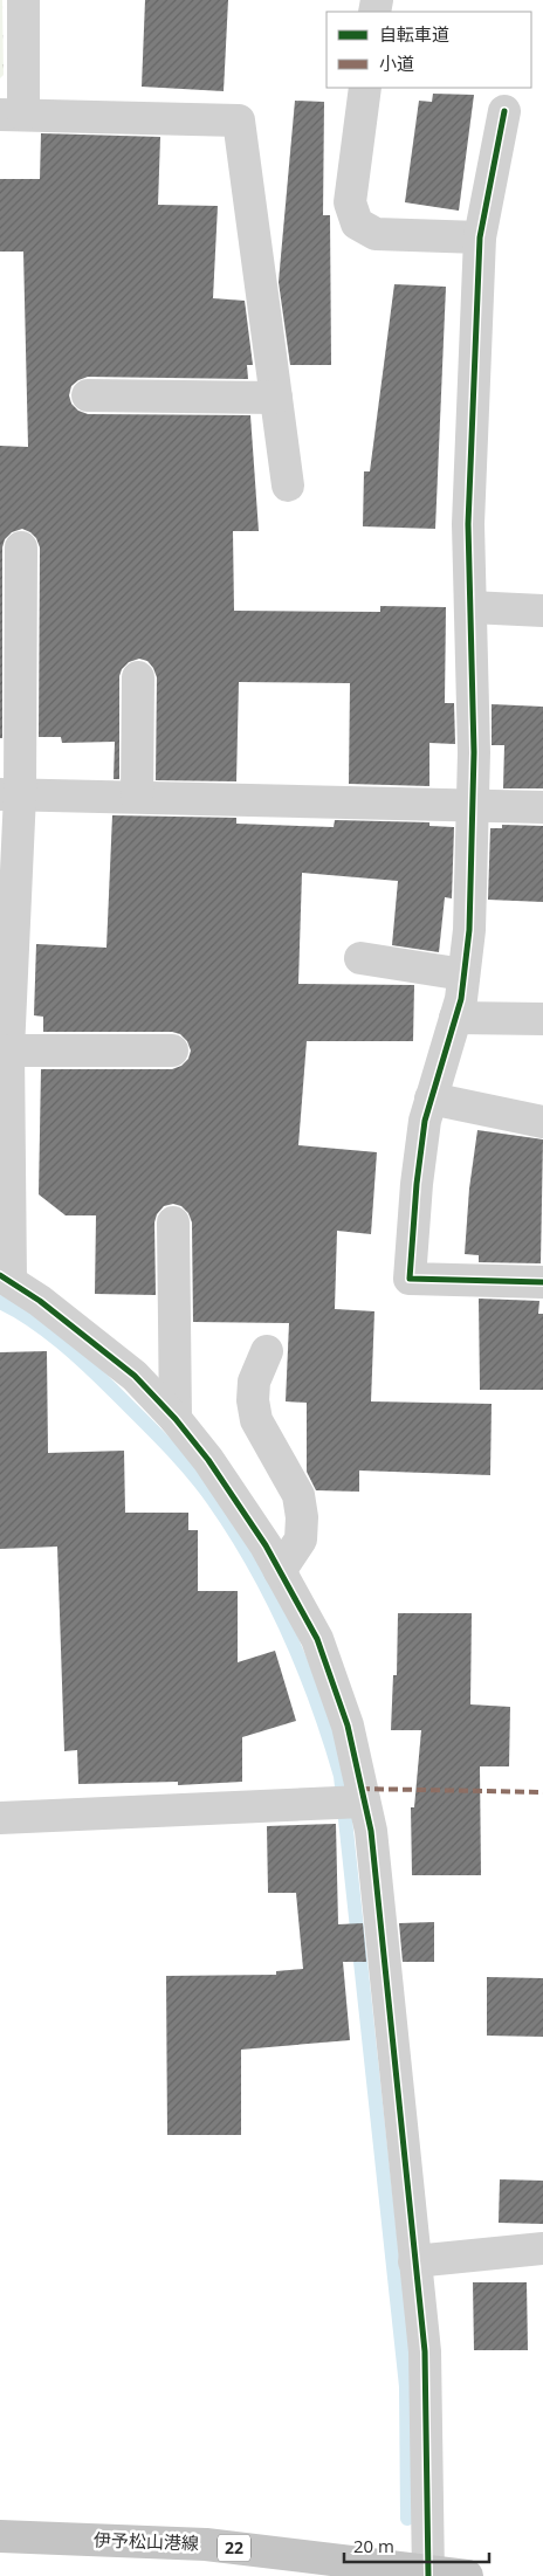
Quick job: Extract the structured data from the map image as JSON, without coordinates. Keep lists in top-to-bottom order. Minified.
{"streets":{"main road":["伊予松山港線","22"]},"legend":["自転車道","小道"],"scale_bar":"20 m"}
